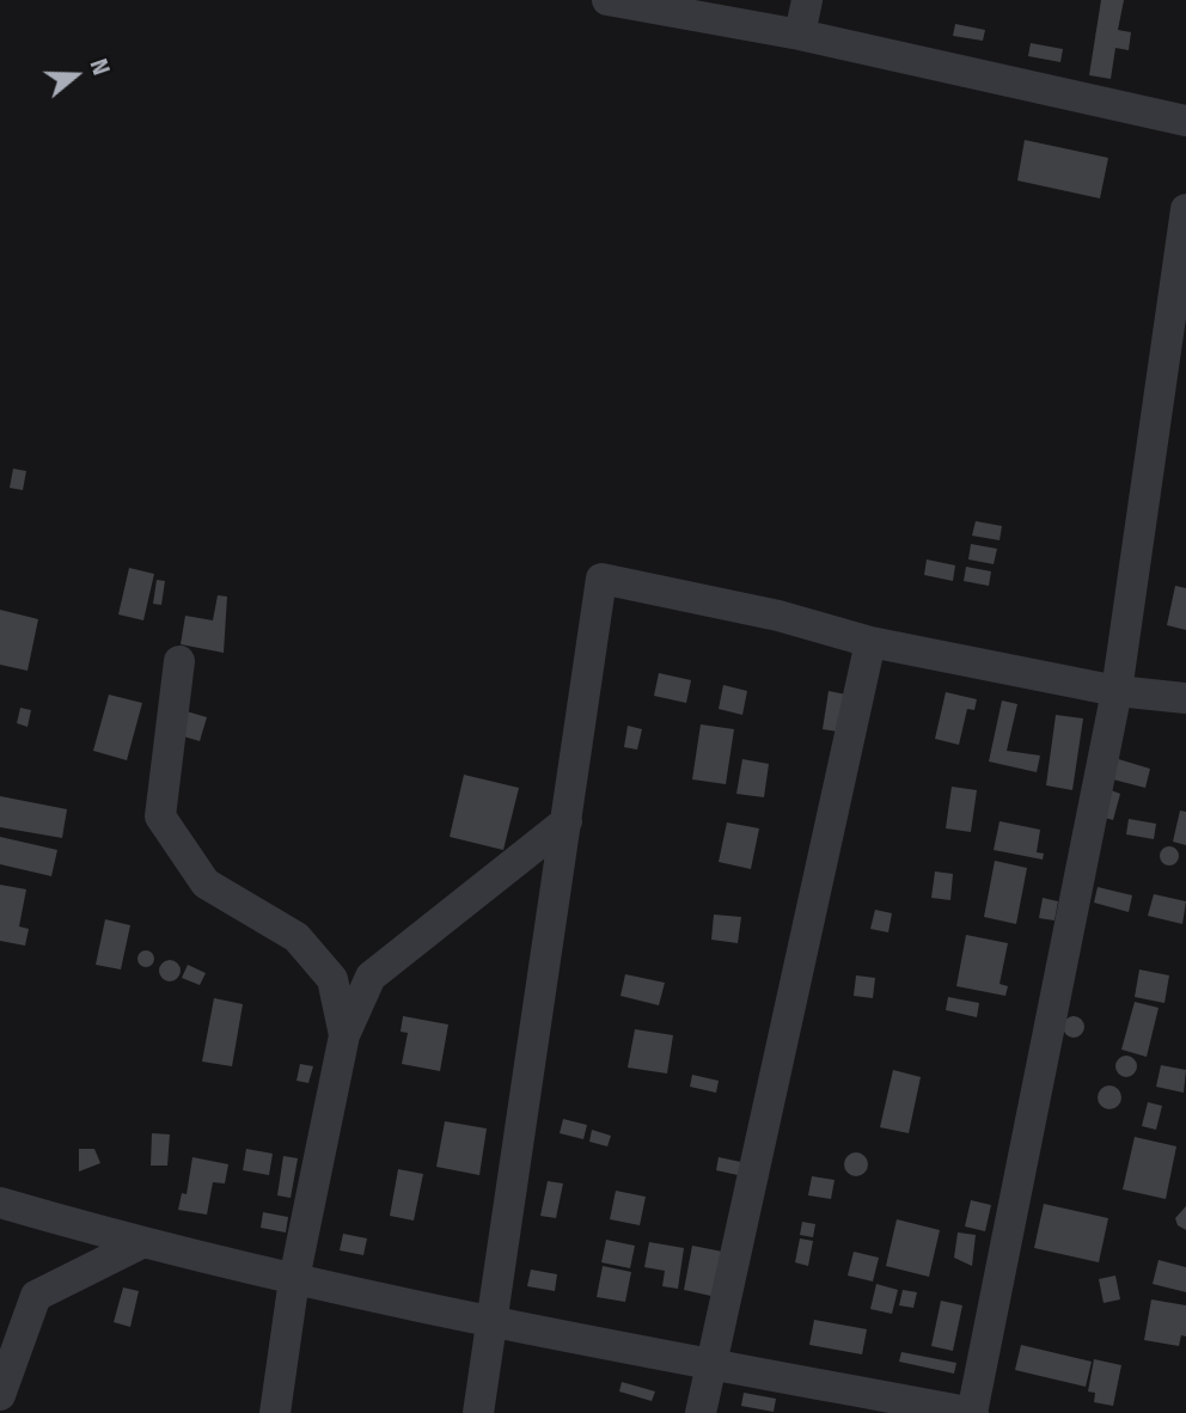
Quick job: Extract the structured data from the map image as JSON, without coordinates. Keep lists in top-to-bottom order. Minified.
{"north":"right"}
